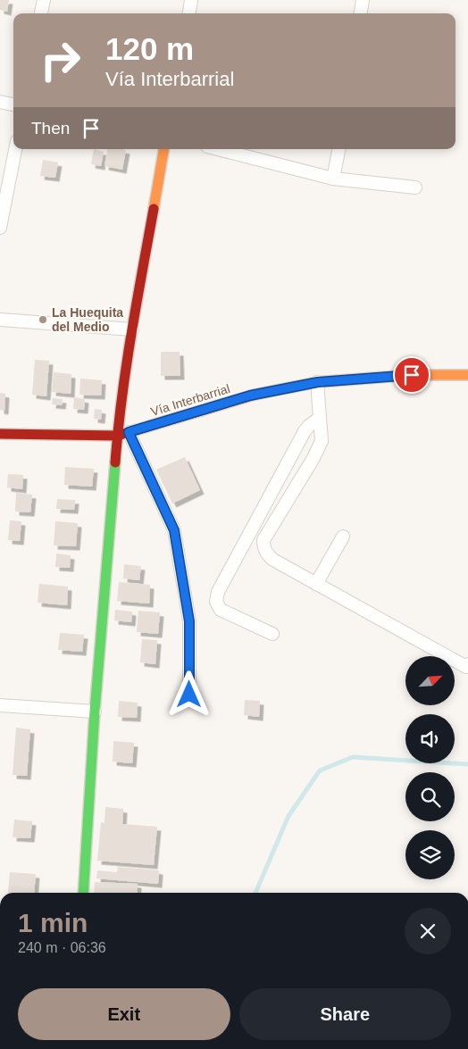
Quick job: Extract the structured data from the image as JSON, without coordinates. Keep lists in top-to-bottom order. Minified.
{"streets":{"street":["Vía Interbarrial"]},"places":["La Huequita del Medio"],"north":"top right","page":{"turn":["120 m","Vía Interbarrial"],"then":"Then","heading":["1 min","240 m · 06:36"],"buttons":["Exit","Share"]}}
